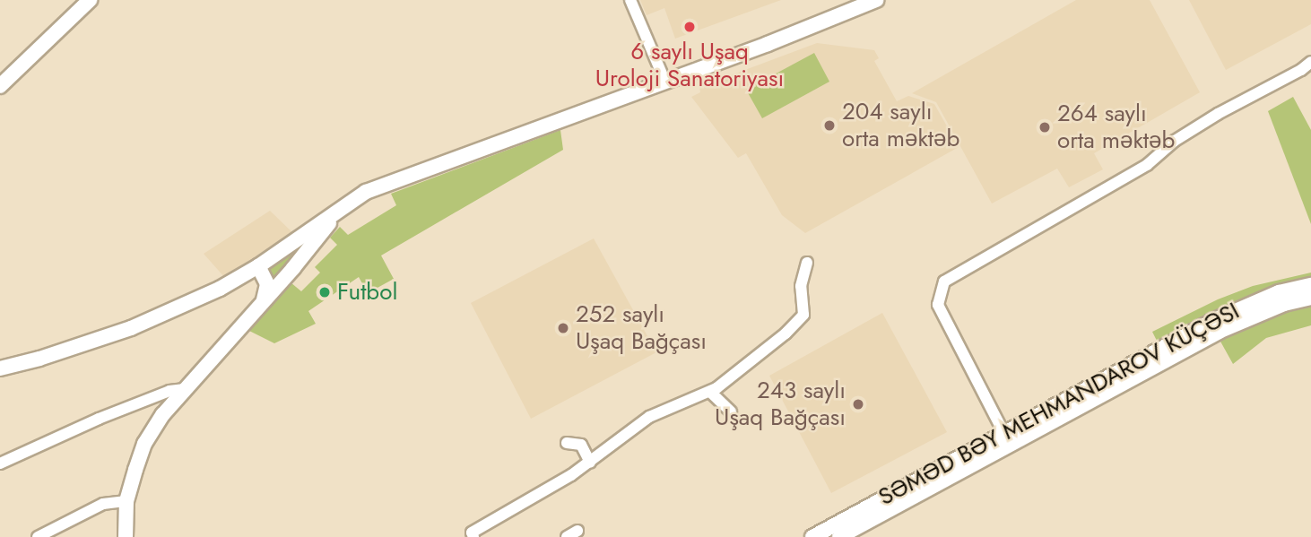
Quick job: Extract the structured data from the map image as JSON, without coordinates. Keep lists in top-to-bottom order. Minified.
{"streets":{"main road":["SƏMƏD BƏY MEHMANDAROV KÜÇƏSI"]},"places":["6 saylı Uşaq Uroloji Sanatoriyası","204 saylı orta məktəb","264 saylı orta məktəb","Futbol","252 saylı Uşaq Bağçası","243 saylı Uşaq Bağçası"]}
